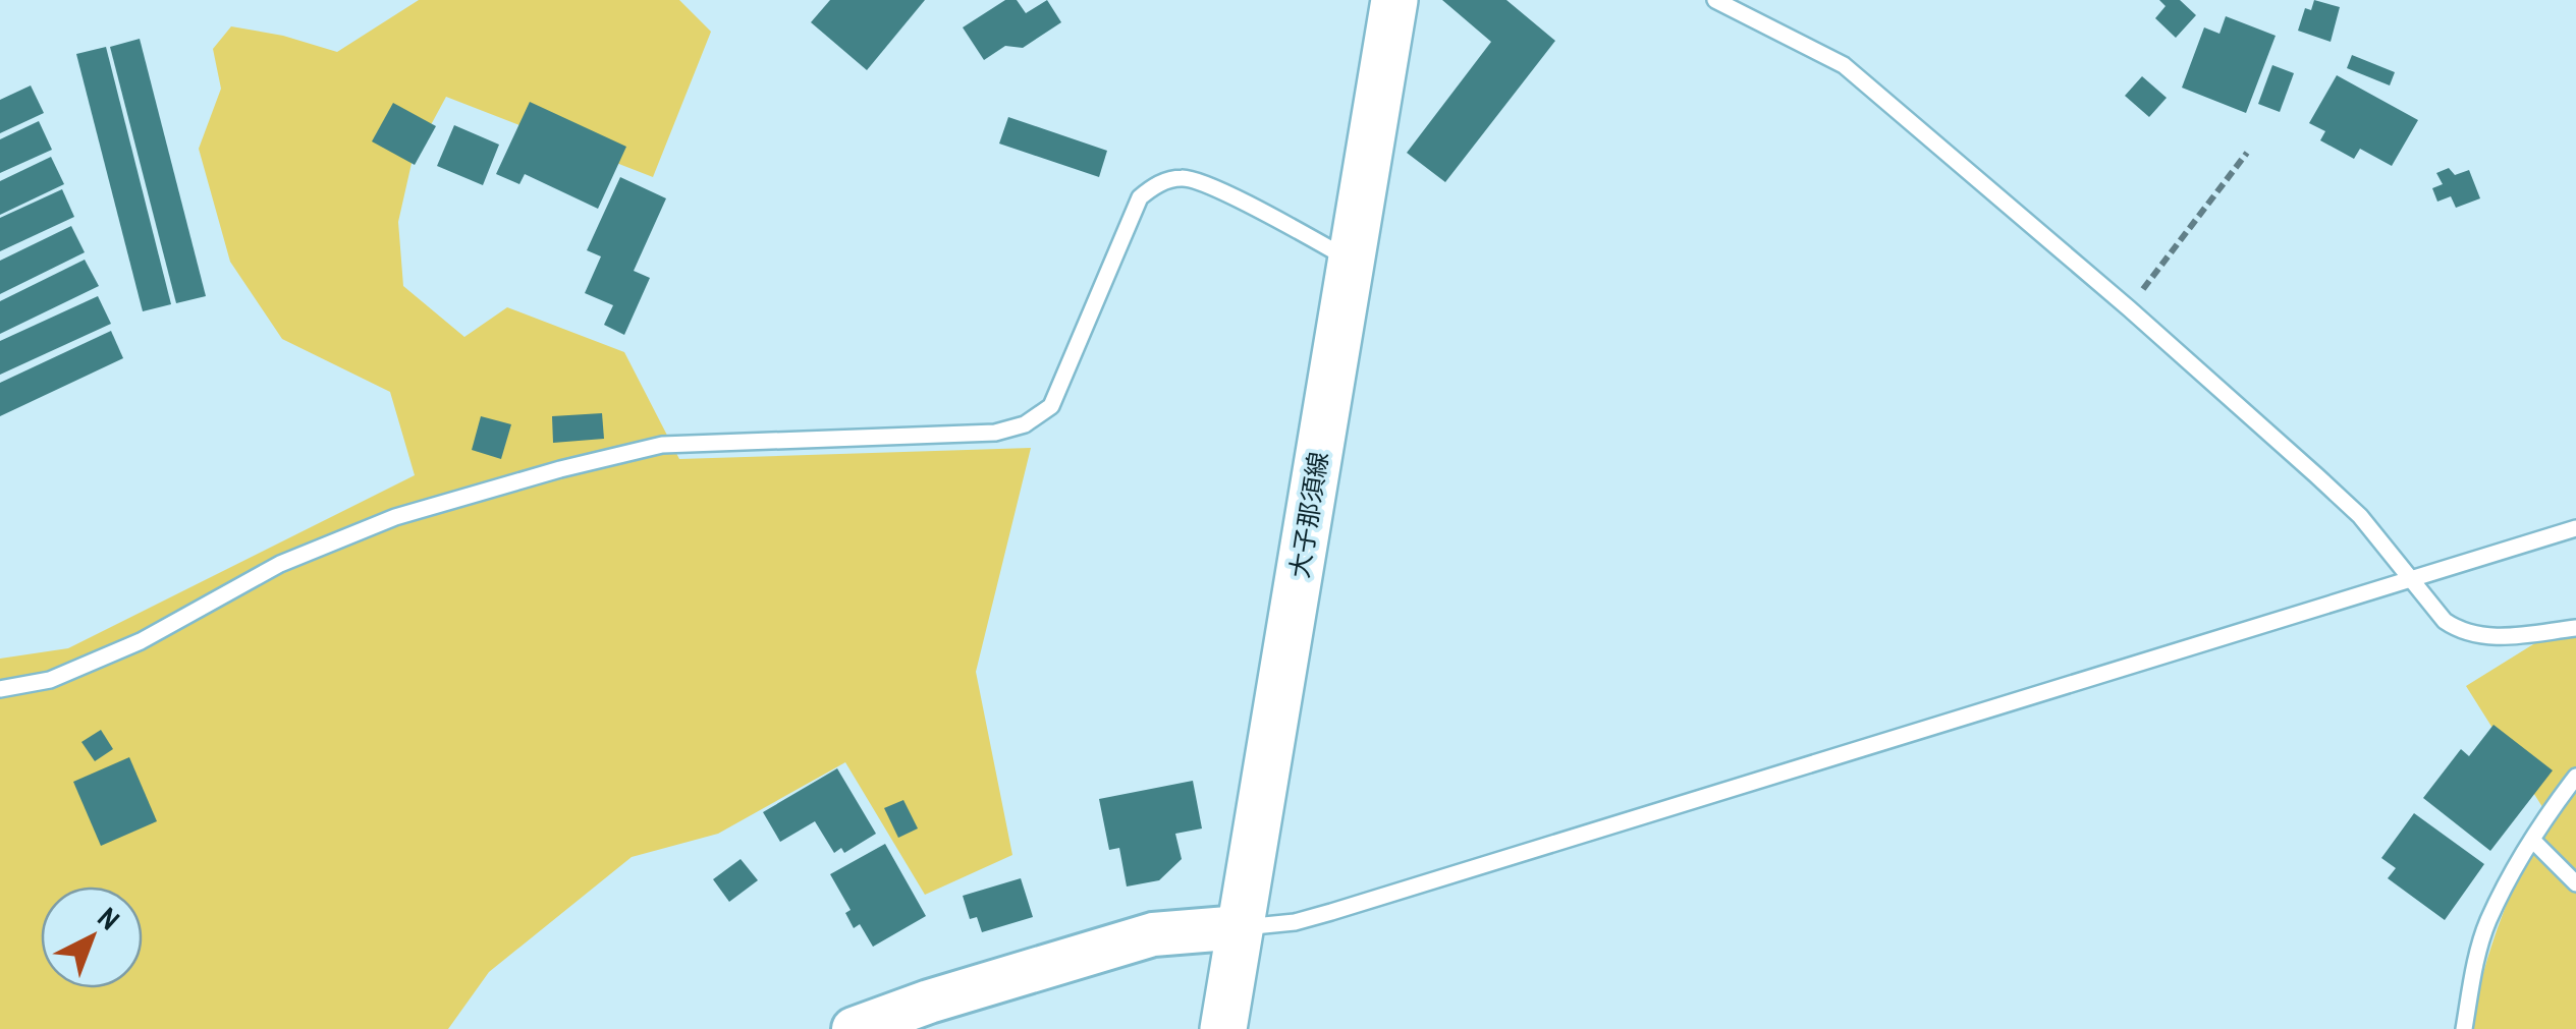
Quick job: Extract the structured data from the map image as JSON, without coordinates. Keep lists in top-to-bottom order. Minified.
{"streets":{"main road":["大子那須線"]},"north":"top right"}
